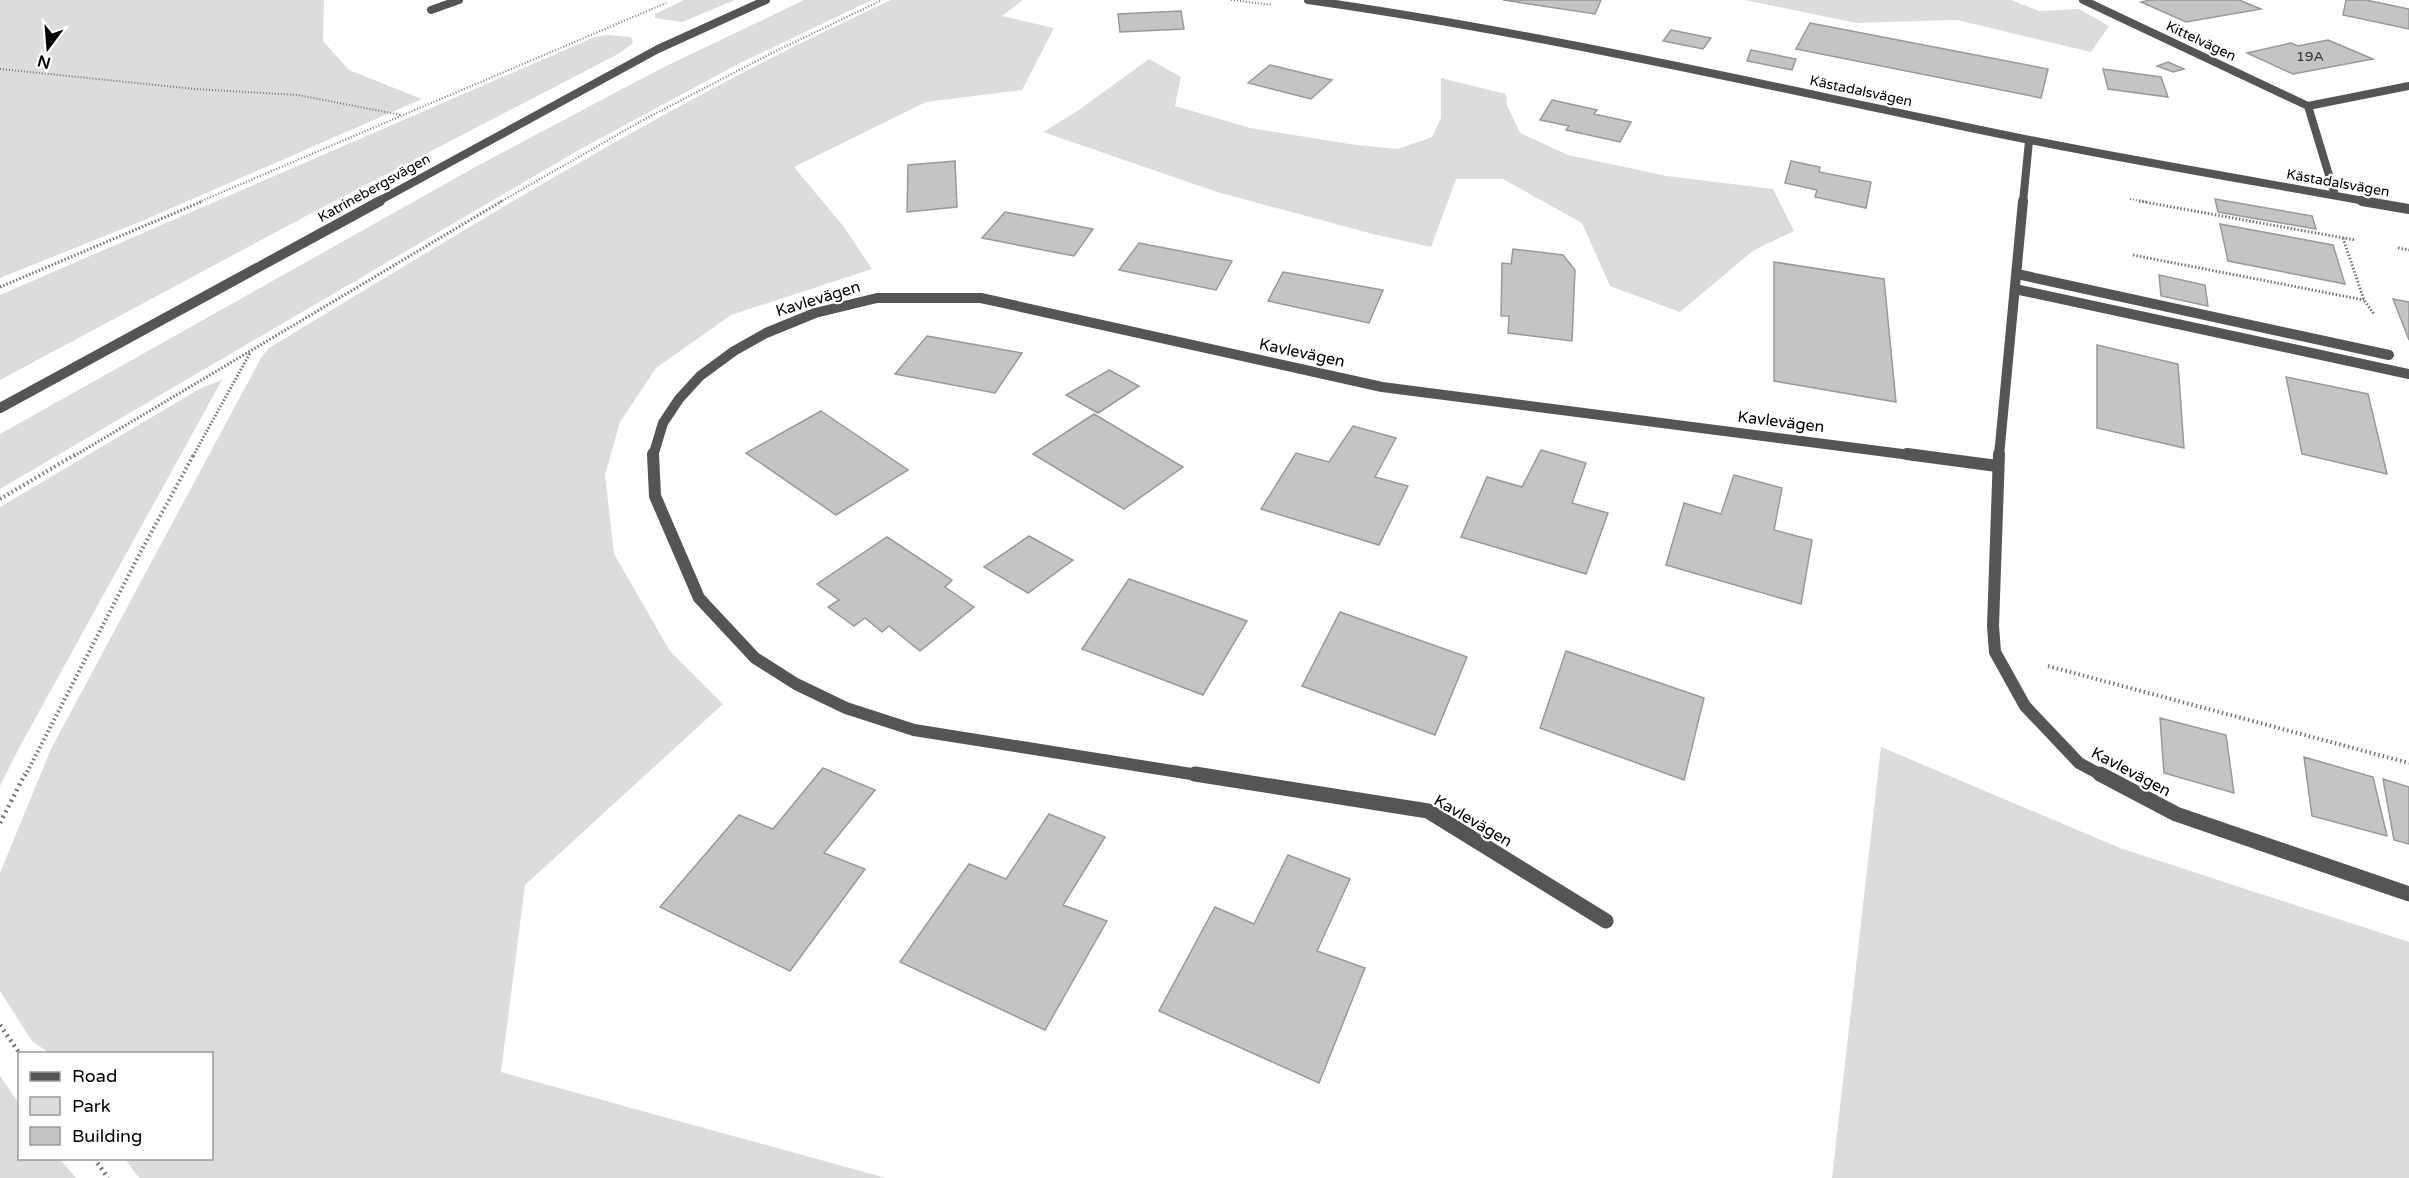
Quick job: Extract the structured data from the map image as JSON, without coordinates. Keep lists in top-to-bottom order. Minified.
{"streets":{"street":["Kittelvägen","Kästadalsvägen","Katrinebergsvägen","Kavlevägen"]},"crossings":[["Kästadalsvägen","Kavlevägen"]],"house_numbers":["19A"],"legend":["Road","Park","Building"],"north":"bottom"}
